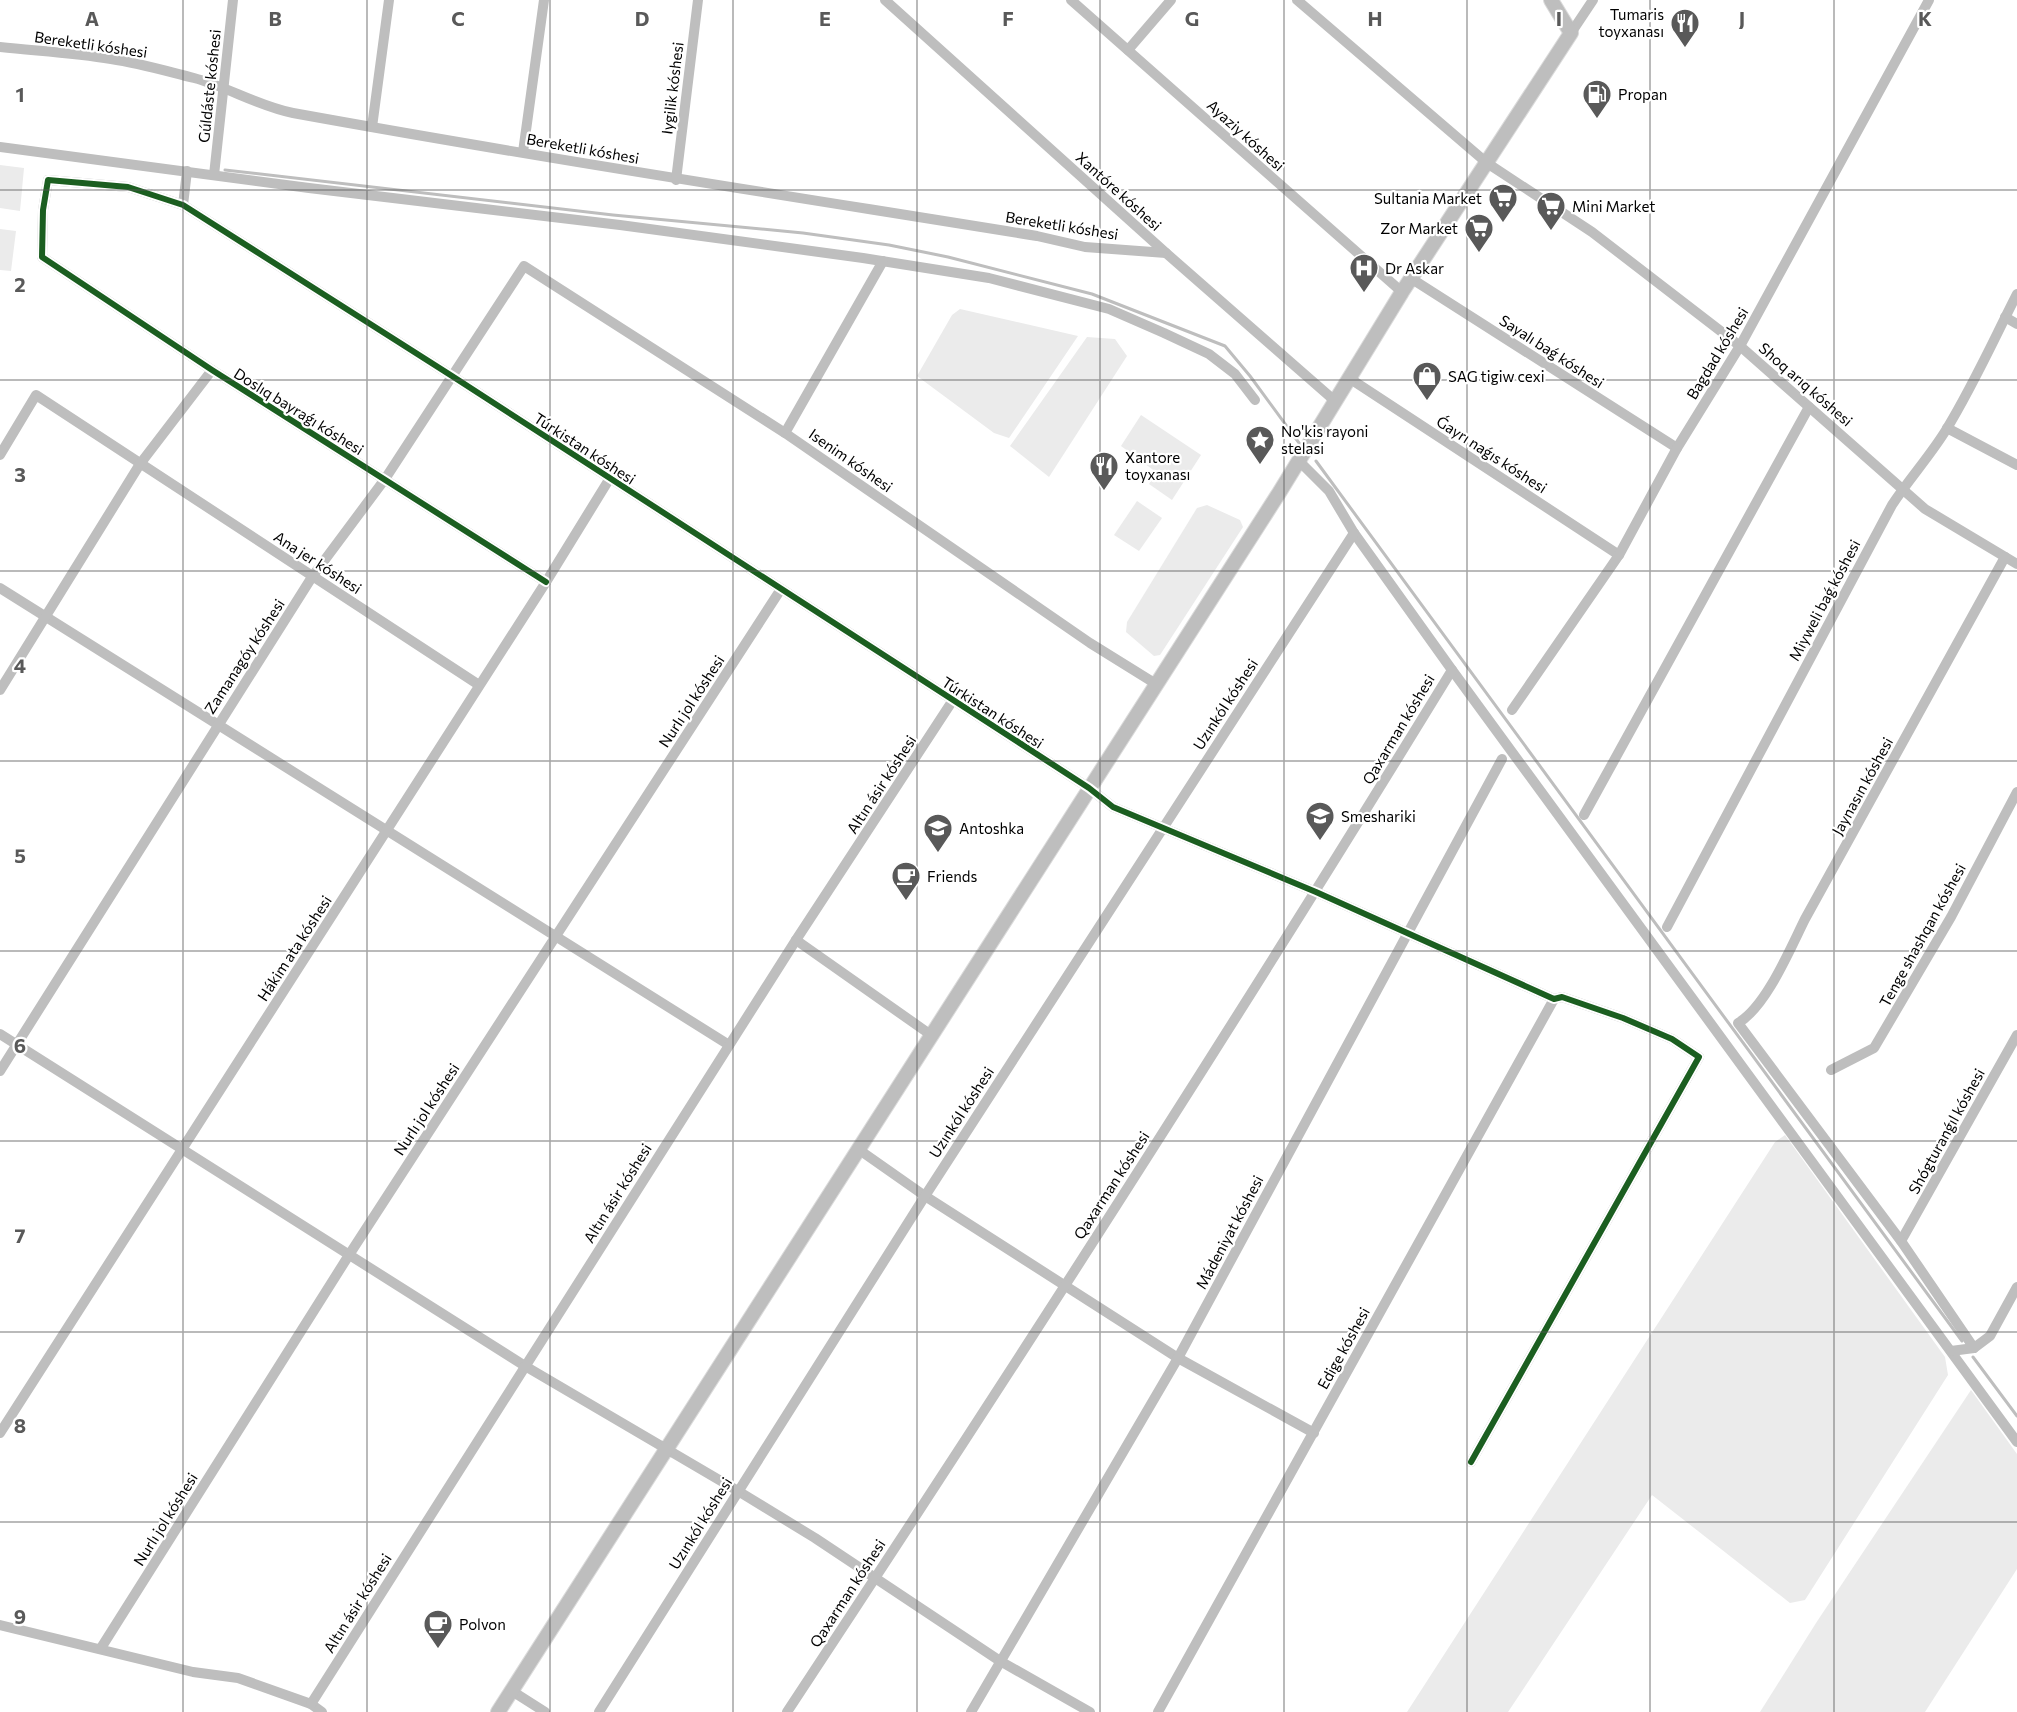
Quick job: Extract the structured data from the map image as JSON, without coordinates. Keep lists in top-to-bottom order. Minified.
{"streets":{"street":["Bereketli kóshesi","Gúldáste kóshesi","Iygilik kóshesi","Ayaziy kóshesi","Xantóre kóshesi","Sayalı baǵ kóshesi","Bagdad kóshesi","Shoq arıq kóshesi","Doslıq bayraǵı kóshesi","Túrkistan kóshesi","Ǵayrı naǵıs kóshesi","Isenim kóshesi","Ana jer kóshesi","Miyweli baǵ kóshesi","Zamanagóy kóshesi","Nurlı jol kóshesi","Uzınkól kóshesi","Qaxarman kóshesi","Altın ásir kóshesi","Jaynasın kóshesi","Tenge shashqan kóshesi","Hákim ata kóshesi","Shógturanǵıl kóshesi","Mádeniyat kóshesi","Edige kóshesi"]},"crossings":[["Bereketli kóshesi","Gúldáste kóshesi"],["Bereketli kóshesi","Iygilik kóshesi"],["Bereketli kóshesi","Xantóre kóshesi"],["Sayalı baǵ kóshesi","Bagdad kóshesi"],["Bagdad kóshesi","Shoq arıq kóshesi"],["Bagdad kóshesi","Ǵayrı naǵıs kóshesi"],["Shoq arıq kóshesi","Miyweli baǵ kóshesi"],["Shoq arıq kóshesi","Jaynasın kóshesi"],["Doslıq bayraǵı kóshesi","Túrkistan kóshesi"],["Doslıq bayraǵı kóshesi","Zamanagóy kóshesi"],["Doslıq bayraǵı kóshesi","Hákim ata kóshesi"],["Túrkistan kóshesi","Zamanagóy kóshesi"],["Túrkistan kóshesi","Nurlı jol kóshesi"],["Túrkistan kóshesi","Uzınkól kóshesi"],["Túrkistan kóshesi","Qaxarman kóshesi"],["Túrkistan kóshesi","Altın ásir kóshesi"],["Túrkistan kóshesi","Hákim ata kóshesi"],["Túrkistan kóshesi","Mádeniyat kóshesi"],["Túrkistan kóshesi","Edige kóshesi"],["Isenim kóshesi","Zamanagóy kóshesi"],["Ana jer kóshesi","Zamanagóy kóshesi"],["Ana jer kóshesi","Hákim ata kóshesi"],["Jaynasın kóshesi","Shógturanǵıl kóshesi"]],"places":{"restaurant":["Tumaris toyxanası","Xantore toyxanası"],"fuel station":["Propan"],"supermarket":["Sultania Market","Mini Market","Zor Market"],"hospital":["Dr Askar"],"shop":["SAG tigiw cexi"],"place":["No'kis rayoni stelasi"],"school or university":["Smeshariki","Antoshka"],"cafe":["Friends","Polvon"]},"grid":{"columns":["A","B","C","D","E","F","G","H","I","J","K"],"rows":["1","2","3","4","5","6","7","8","9"]}}
